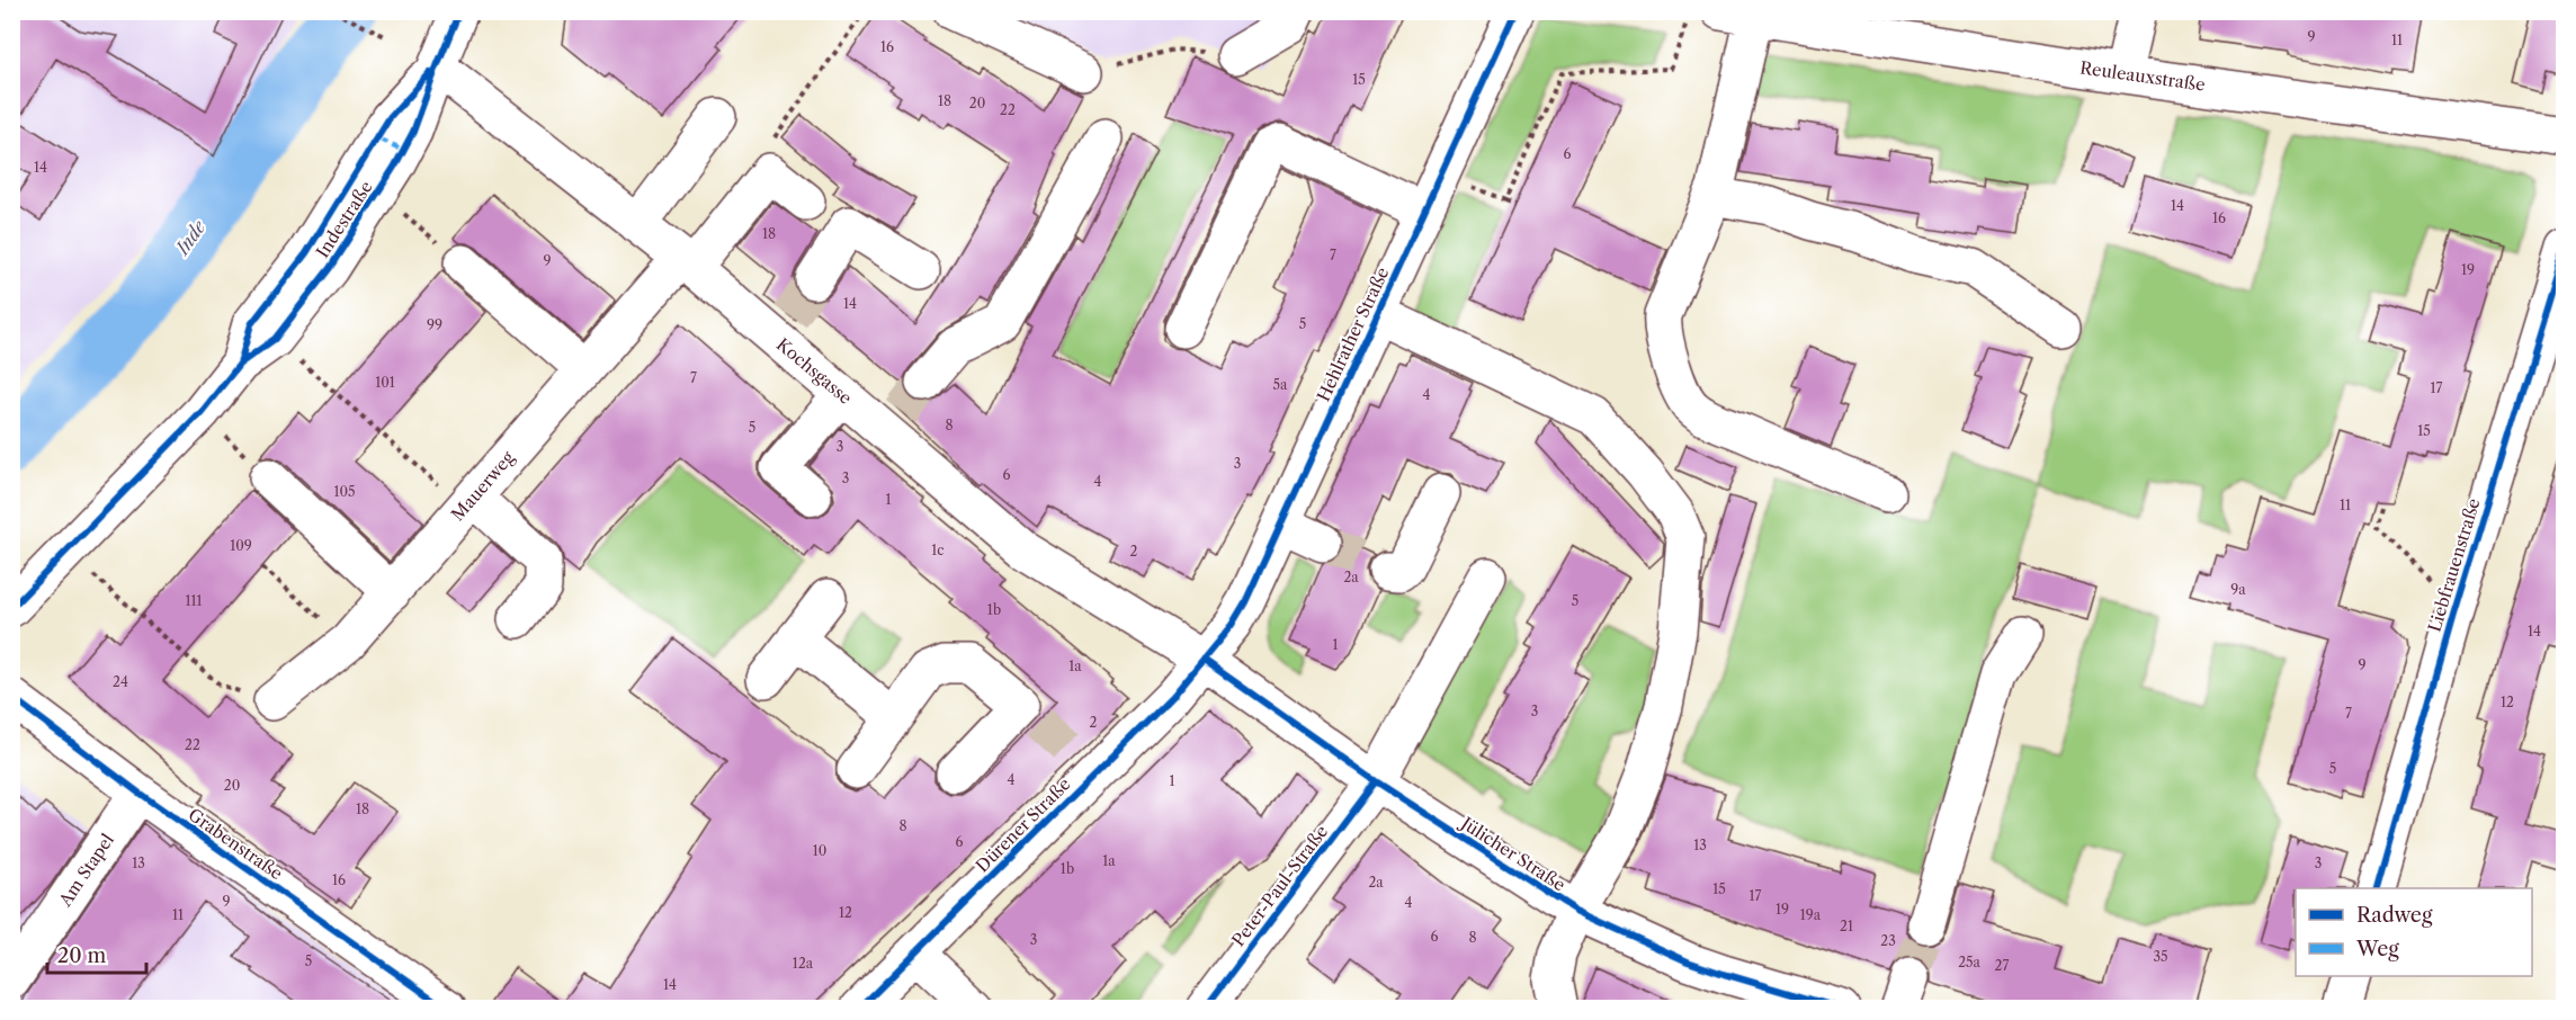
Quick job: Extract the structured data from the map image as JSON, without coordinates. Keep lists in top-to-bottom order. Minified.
{"streets":{"street":["Reuleauxstraße","Indestraße","Hehlrather Straße","Kochsgasse","Mauerweg","Liebfrauenstraße","Dürener Straße","Grabenstraße","Jülicher Straße","Am Stapel","Peter-Paul-Straße"]},"crossings":[["Indestraße","Kochsgasse"],["Hehlrather Straße","Kochsgasse"],["Hehlrather Straße","Dürener Straße"],["Hehlrather Straße","Jülicher Straße"],["Kochsgasse","Mauerweg"],["Kochsgasse","Dürener Straße"],["Kochsgasse","Jülicher Straße"],["Dürener Straße","Jülicher Straße"],["Grabenstraße","Am Stapel"],["Jülicher Straße","Peter-Paul-Straße"]],"water":["Inde"],"house_numbers":["9","11","16","15","18","20","22","6","14","14","16","18","7","9","19","14","5","99","7","101","5a","17","4","8","5","15","3","3","6","3","4","105","1","11","109","1c","2","2a","9a","111","5","1b","14","1","9","1a","24","12","3","7","2","22","5","4","1","20","18","8","6","13","10","1a","13","3","1b","16","2a","15","17","9","4","19","12","11","19a","21","6","8","3","23","35","5","25a","12a","27","14"],"legend":["Radweg","Weg"],"scale_bar":"20 m"}
